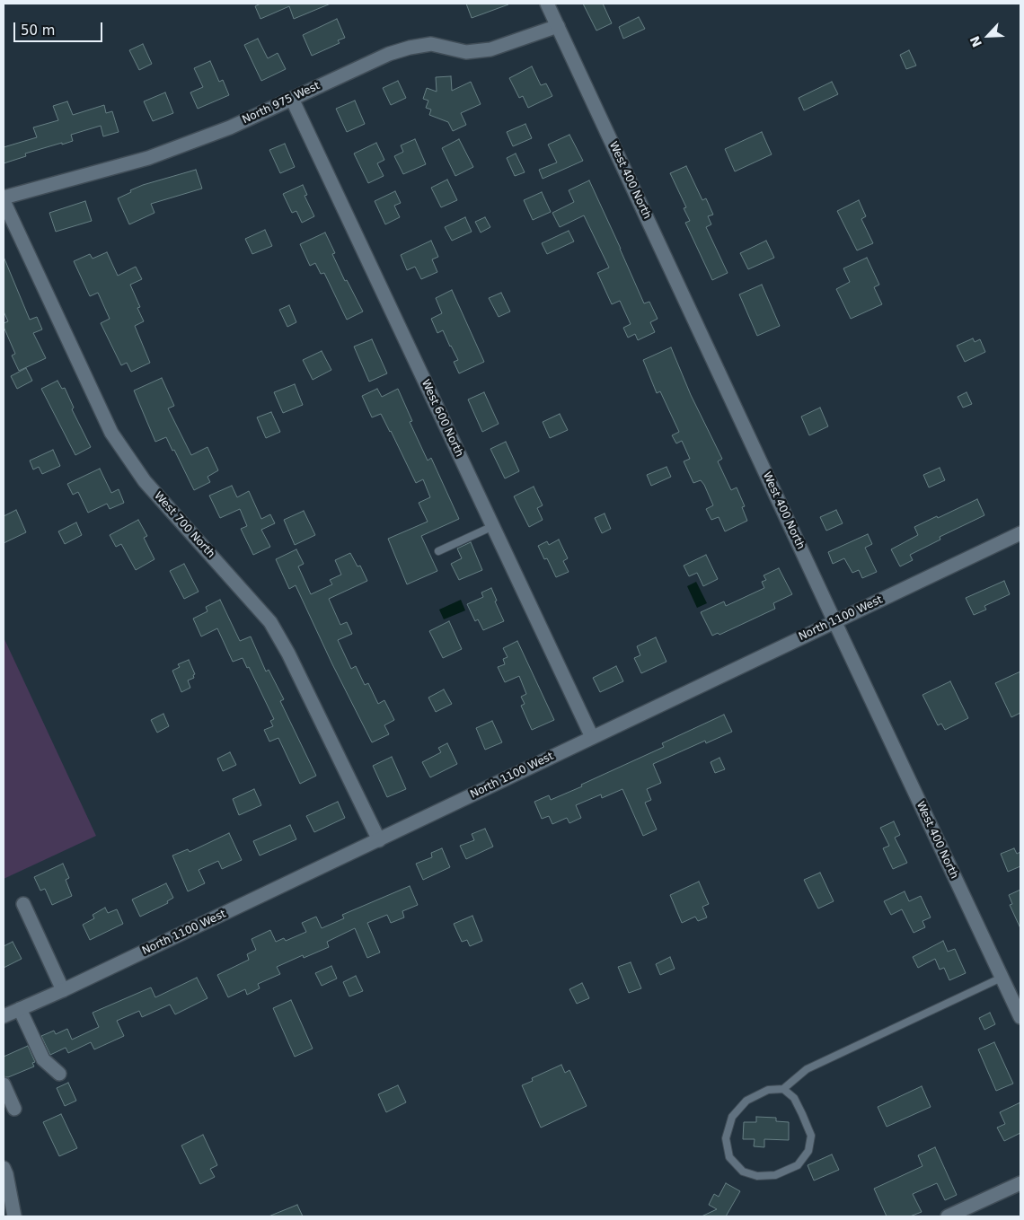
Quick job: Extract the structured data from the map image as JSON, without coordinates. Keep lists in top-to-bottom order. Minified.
{"streets":{"street":["North 975 West","West 400 North","West 600 North","West 700 North","North 1100 West"]},"crossings":[["North 975 West","West 400 North"],["North 975 West","West 600 North"],["West 400 North","North 1100 West"],["West 600 North","North 1100 West"],["West 700 North","North 1100 West"]],"scale_bar":"50 m","north":"bottom left"}
